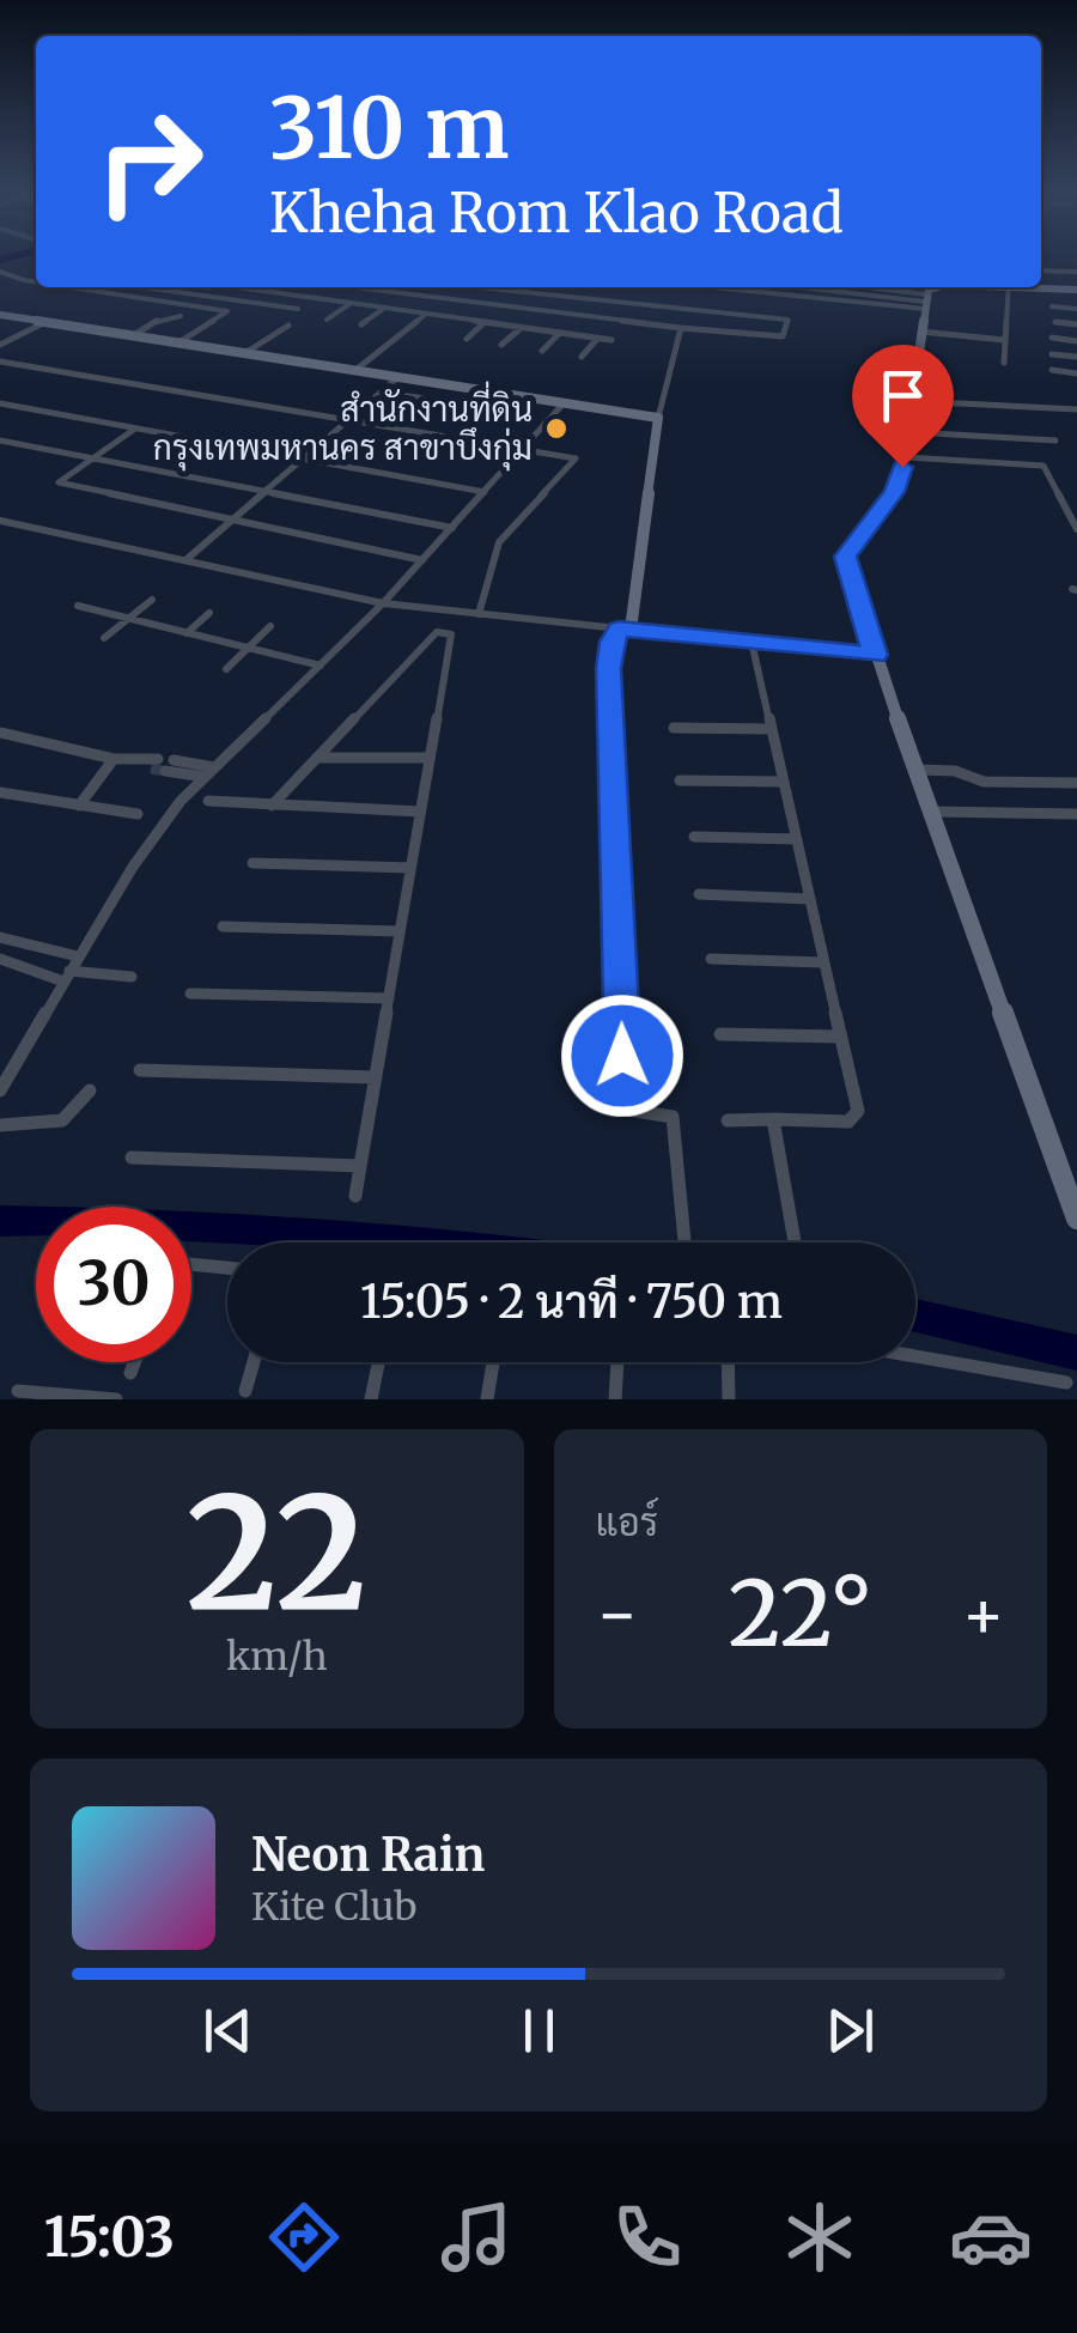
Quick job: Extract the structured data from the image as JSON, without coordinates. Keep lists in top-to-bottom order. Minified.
{"places":["สำนักงานที่ดิน กรุงเทพมหานคร สาขาบึงกุ่ม"],"page":{"turn":["310 m","Kheha Rom Klao Road"],"limit":"30","trip":"15:05 · 2 นาที · 750 m","tile":[["22","km/h"],"แอร์"],"heat":["−","22°","+"],"song":["Neon Rain","Kite Club"],"tabs":"15:03"}}
